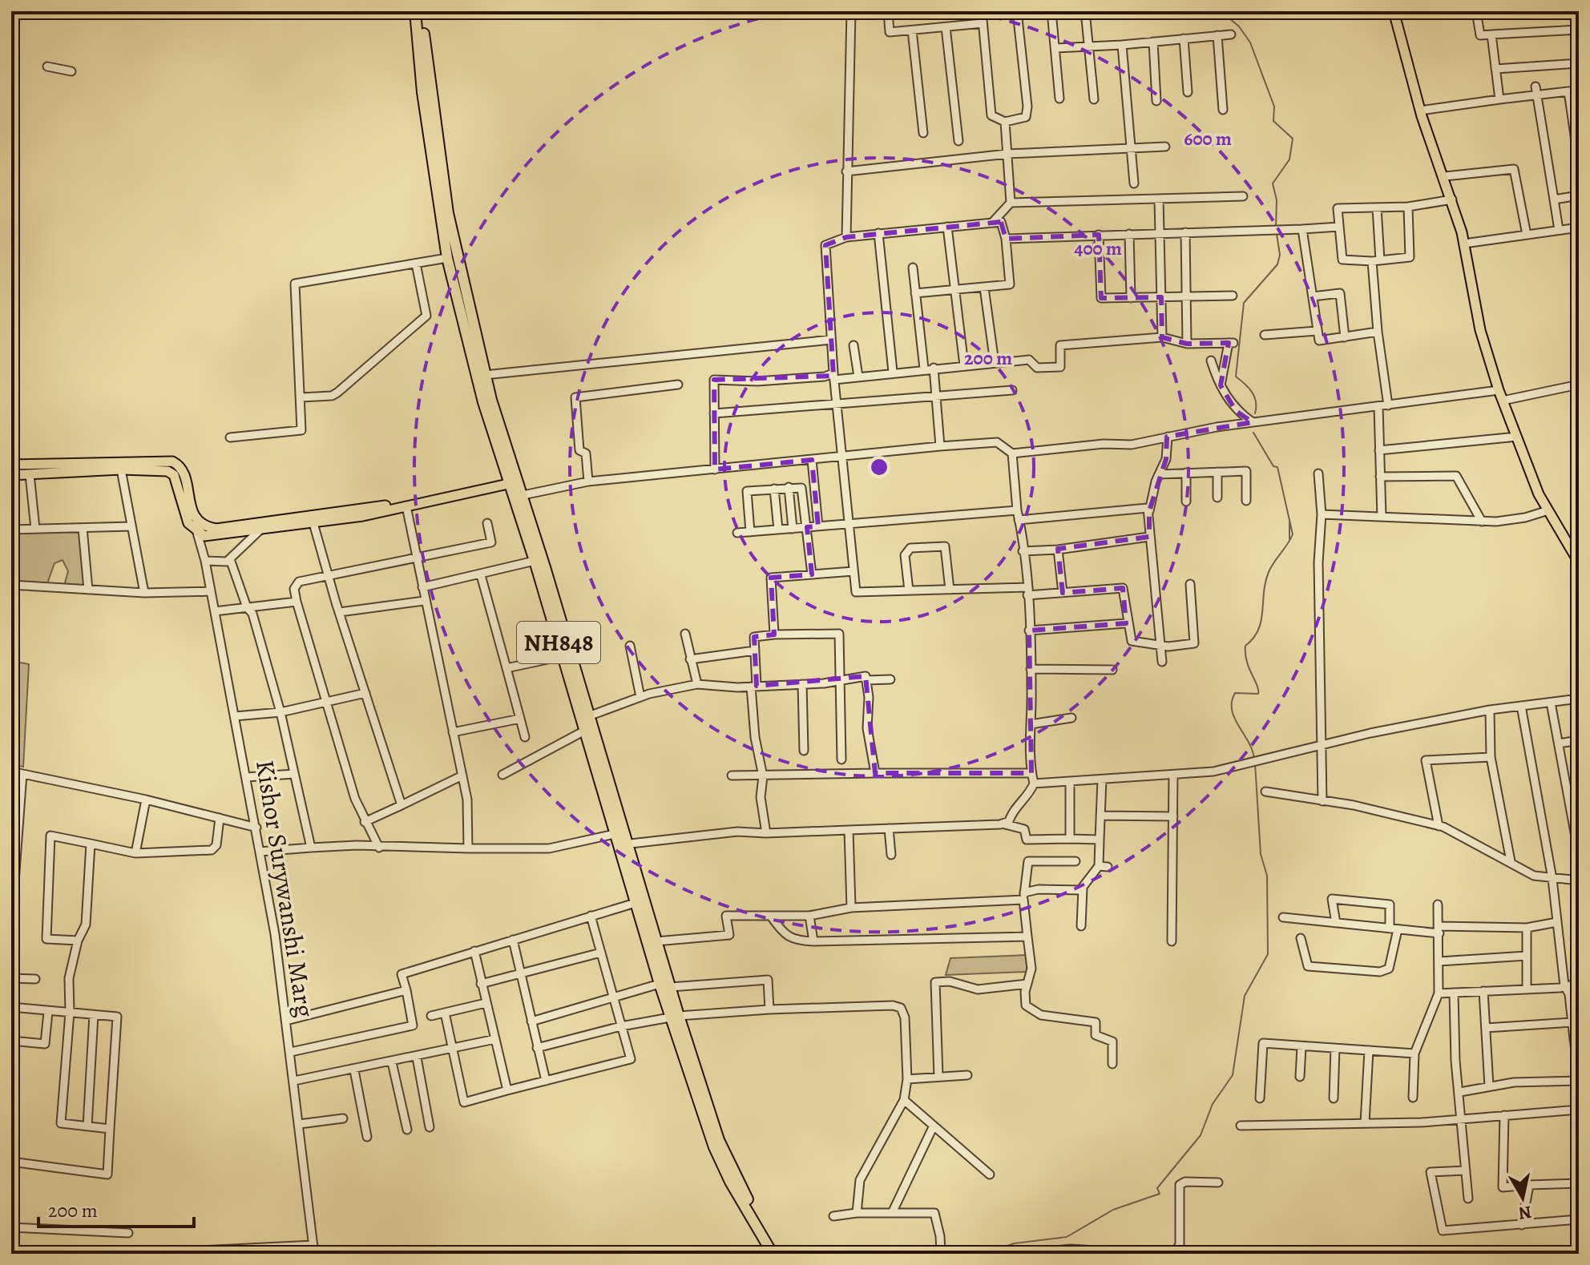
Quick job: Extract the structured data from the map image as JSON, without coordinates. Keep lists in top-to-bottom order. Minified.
{"streets":{"highway":["NH848"],"street":["Kishor Surywanshi Marg"]},"scale_bar":"200 m","north":"bottom","rings":["600 m","400 m","200 m"]}
